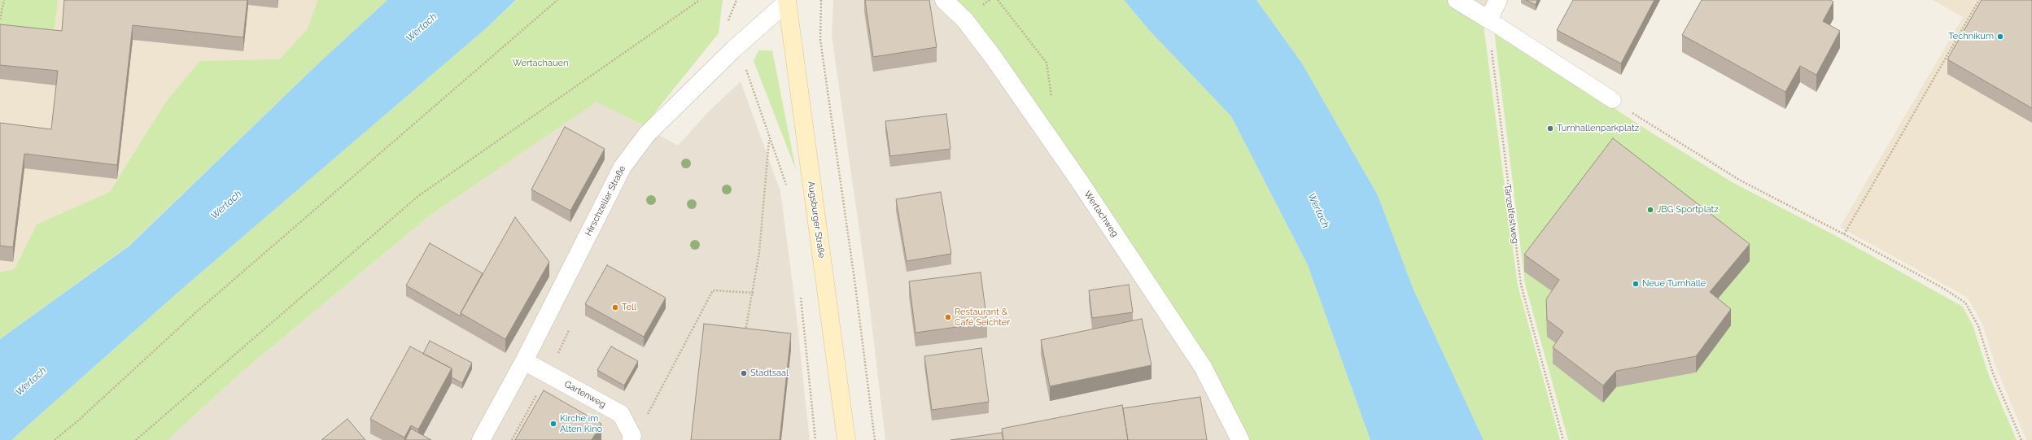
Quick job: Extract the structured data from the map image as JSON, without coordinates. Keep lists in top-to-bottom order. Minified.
{"streets":{"main road":["Augsburger Straße"],"street":["Hirschzeller Straße","Wertachweg","Gartenweg"],"path":["Tänzelfestweg"]},"crossings":[["Hirschzeller Straße","Augsburger Straße"],["Hirschzeller Straße","Gartenweg"]],"water":["Wertach"],"parks":["Wertachauen"],"places":["Technikum","Turnhallenparkplatz","JBG Sportplatz","Neue Turnhalle","Tell","Restaurant & Café Seichter","Stadtsaal","Kirche im Alten Kino"]}
